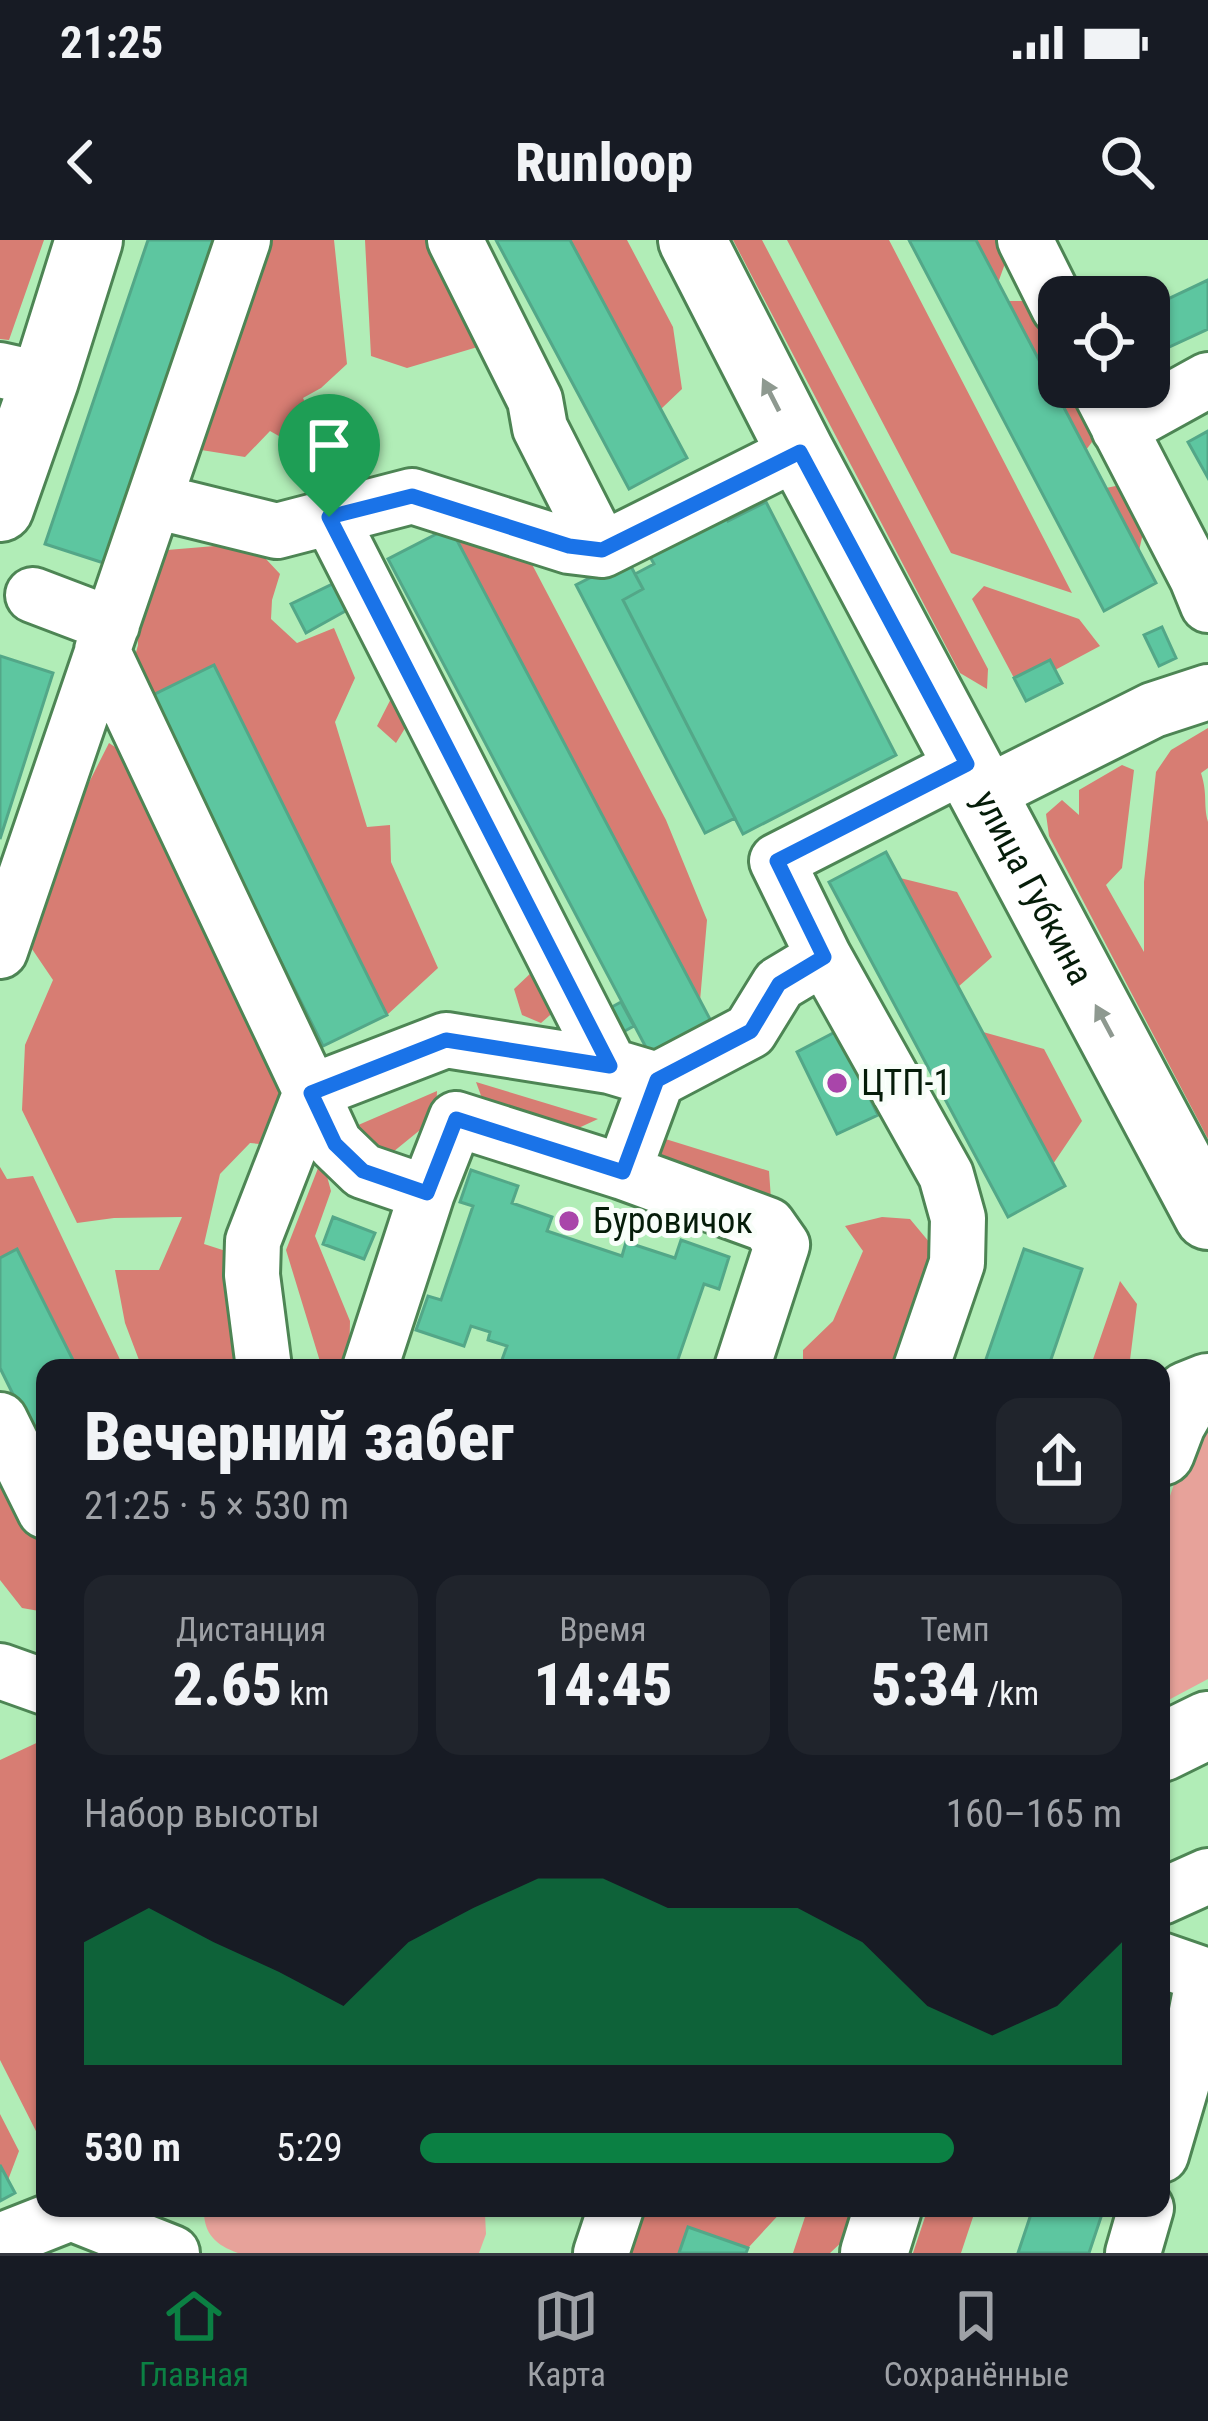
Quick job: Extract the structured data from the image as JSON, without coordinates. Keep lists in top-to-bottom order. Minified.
{"streets":{"main road":["улица Губкина"]},"one_way":["улица Губкина"],"places":["ЦТП-1","Буровичок"],"page":{"status":"21:25","header":"Runloop","heading":["Вечерний забег","21:25 · 5 × 530 m"],"stats":[["Дистанция","2.65 km"],["Время","14:45"],["Темп","5:34 /km"]],"chart":["Набор высоты","160–165 m"],"list":[{"name":"530 m","note":"5:29"}],"tabs":["Главная","Карта","Сохранённые"]}}
